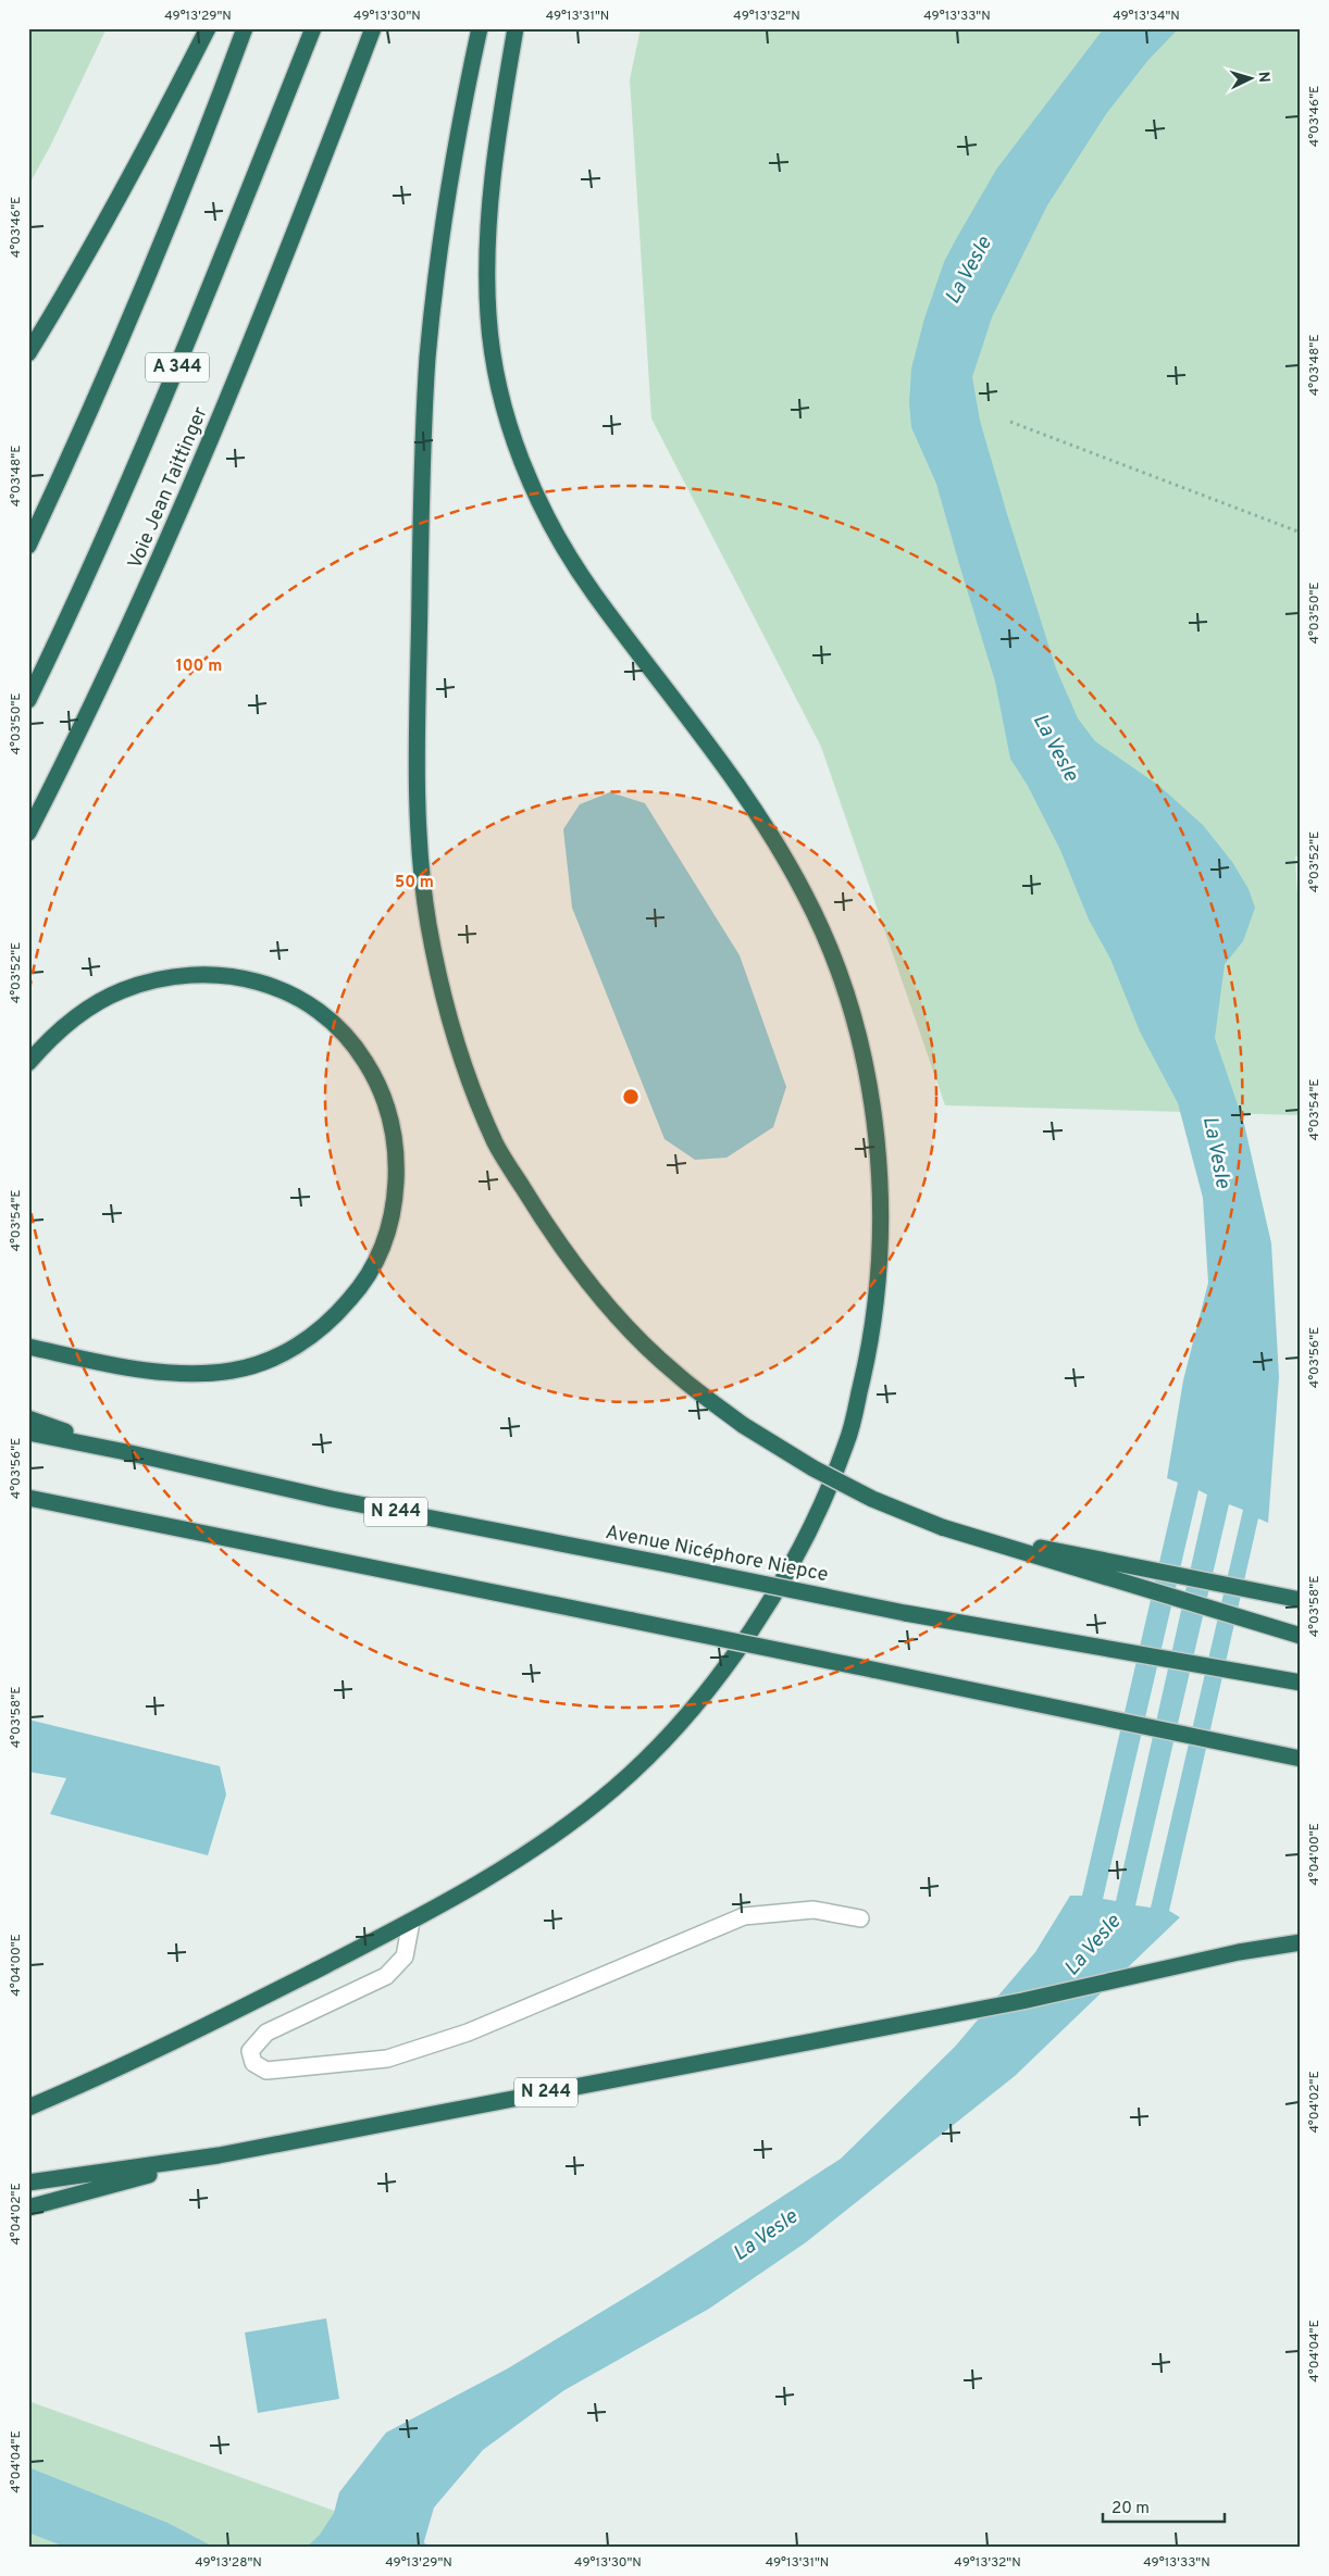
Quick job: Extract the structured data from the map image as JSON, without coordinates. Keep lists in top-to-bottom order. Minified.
{"streets":{"highway":["A 344","Voie Jean Taittinger","N 244","Avenue Nicéphore Niepce"]},"crossings":[["N 244","Avenue Nicéphore Niepce"]],"water":["La Vesle"],"scale_bar":"20 m","north":"right","coordinates":["49°13'29\"N","49°13'30\"N","49°13'31\"N","49°13'32\"N","49°13'33\"N","49°13'34\"N","4°03'46\"E","4°03'48\"E","4°03'50\"E","4°03'52\"E","4°03'54\"E","4°03'56\"E","4°03'58\"E","4°04'00\"E","4°04'02\"E","4°04'04\"E","49°13'28\"N"],"rings":["100 m","50 m"]}
